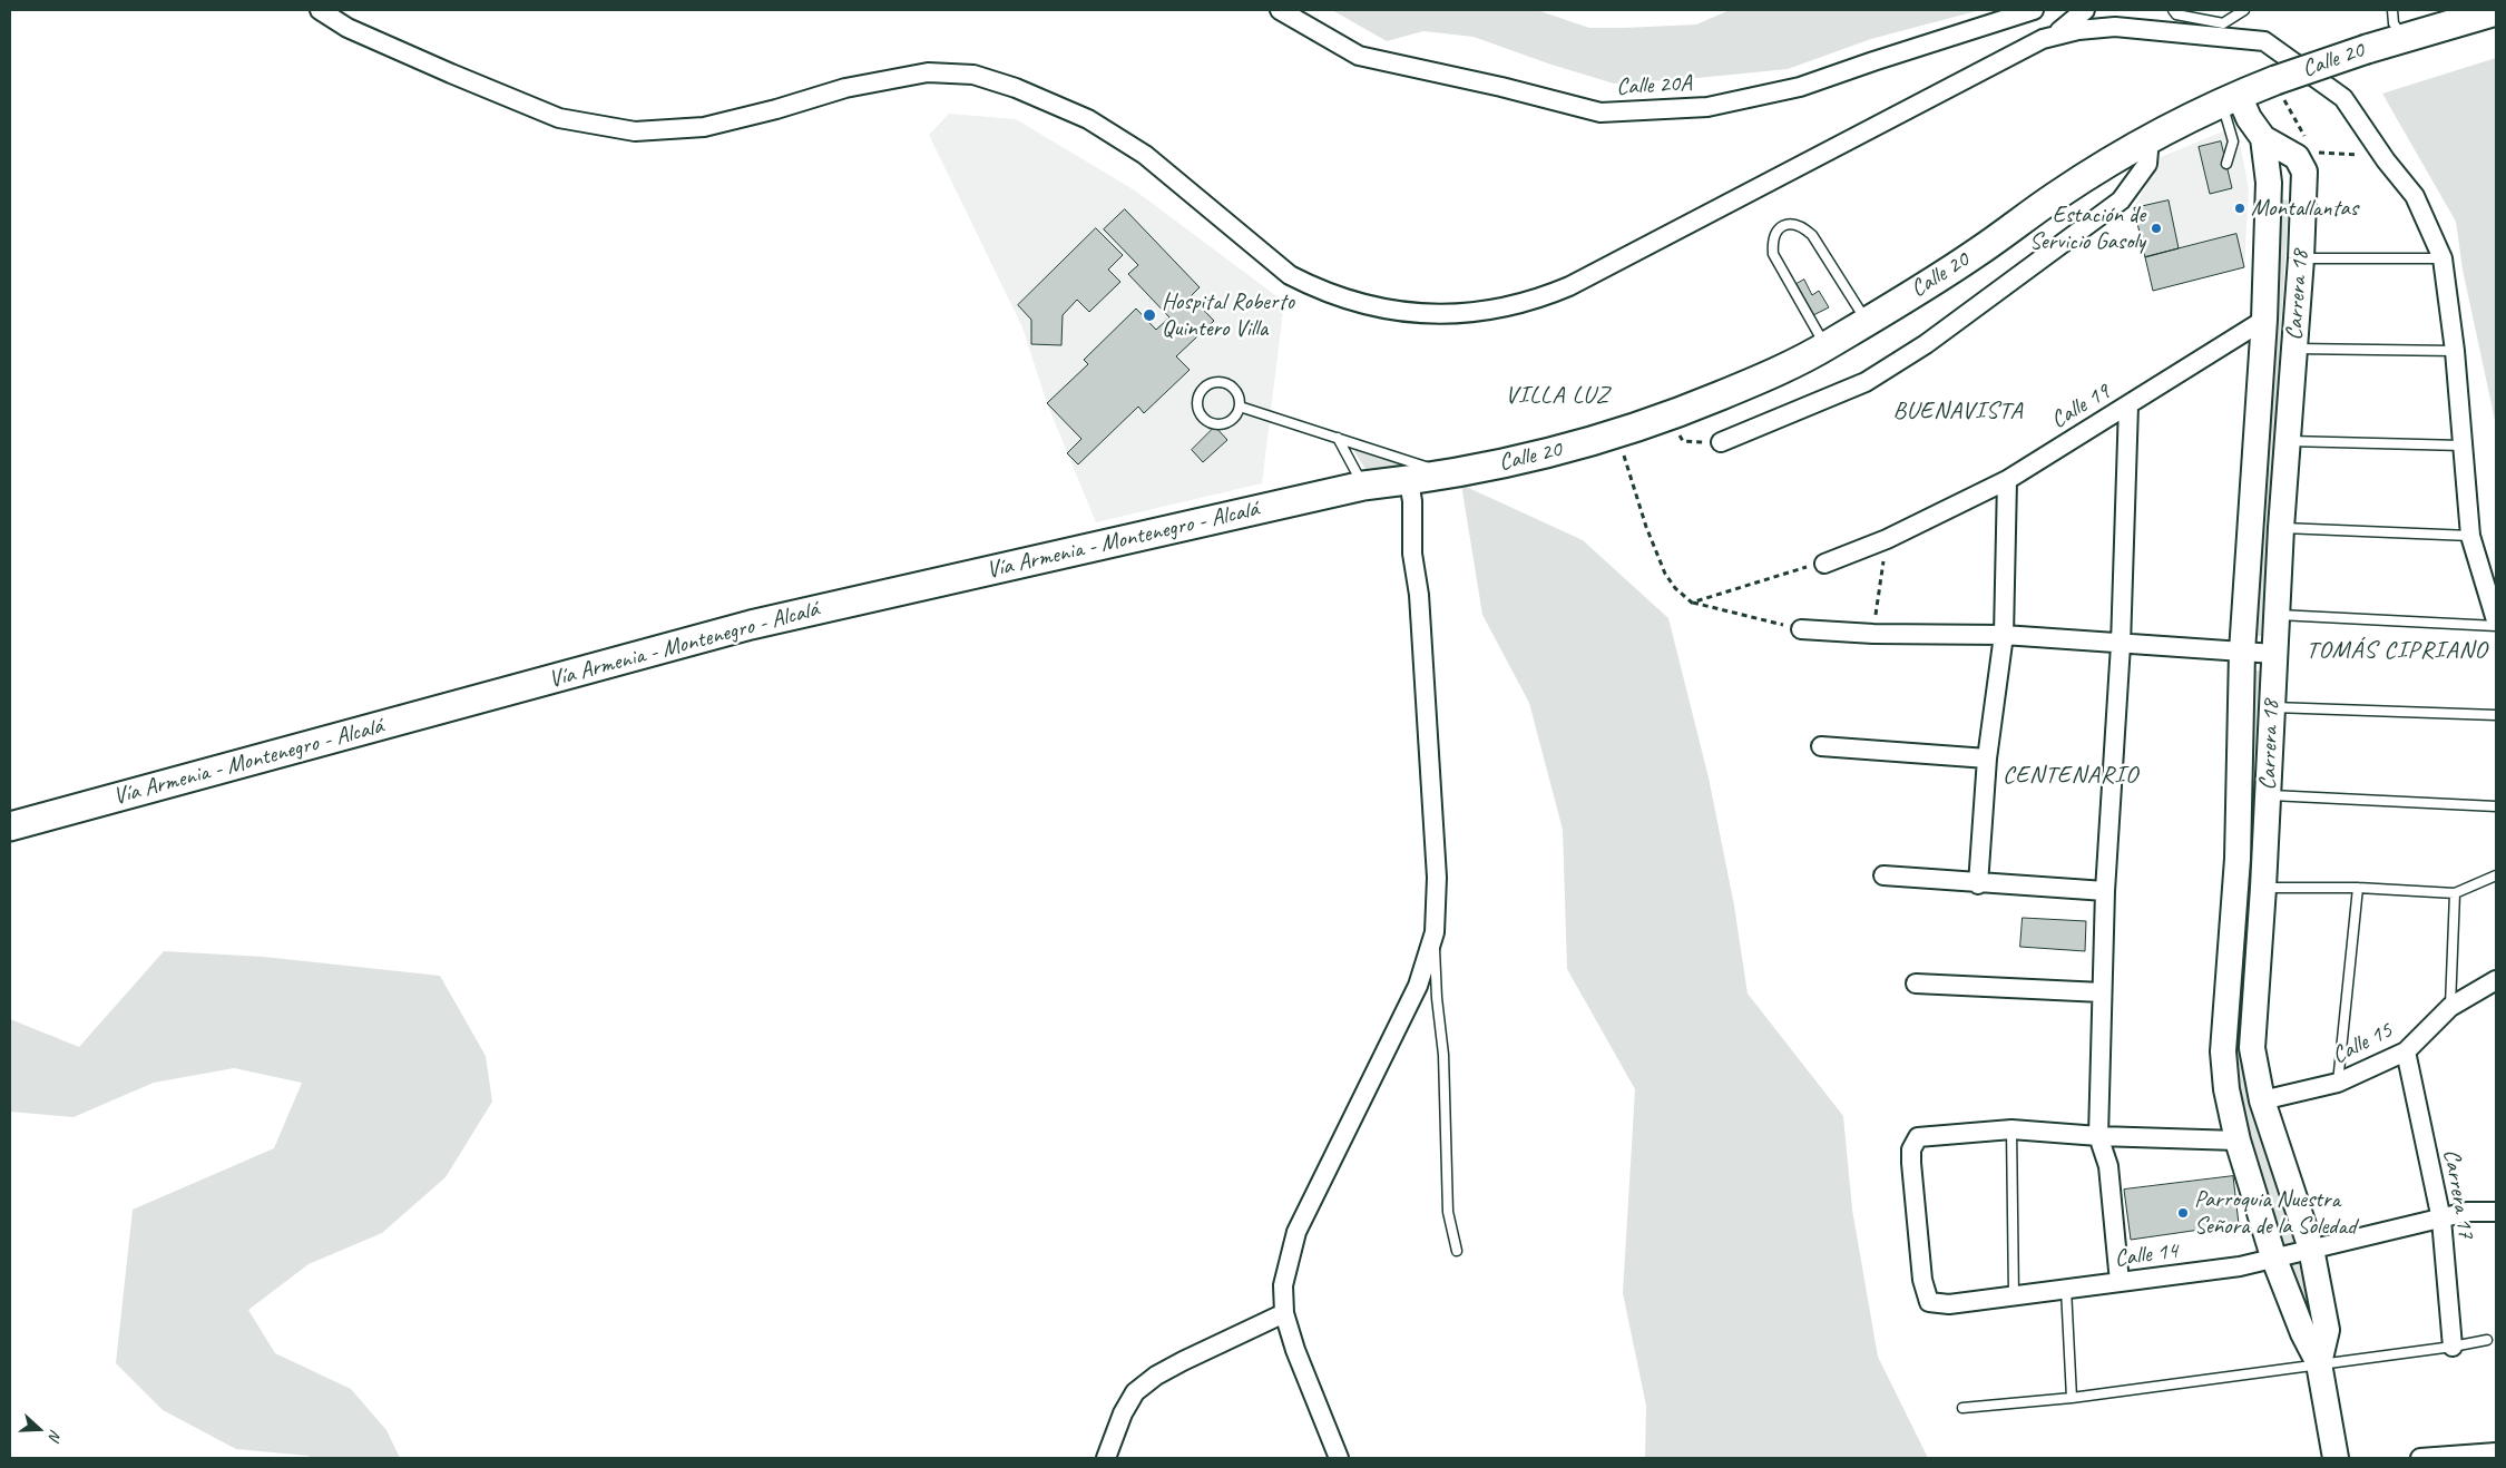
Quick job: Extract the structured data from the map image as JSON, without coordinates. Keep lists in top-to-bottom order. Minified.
{"streets":{"main road":["Calle 20","Carrera 18","Vía Armenia - Montenegro - Alcalá"],"street":["Calle 20A","Calle 19","Calle 15","Carrera 17","Calle 14"]},"crossings":[["Calle 20","Carrera 18"],["Calle 20","Vía Armenia - Montenegro - Alcalá"],["Carrera 18","Calle 19"],["Carrera 18","Calle 15"],["Carrera 18","Calle 14"],["Calle 15","Carrera 17"],["Carrera 17","Calle 14"]],"districts":["VILLA LUZ","BUENAVISTA","TOMÁS CIPRIANO","CENTENARIO"],"places":["Montallantas","Estación de Servicio Gasoly","Hospital Roberto Quintero Villa","Parroquia Nuestra Señora de la Soledad"],"north":"right"}
